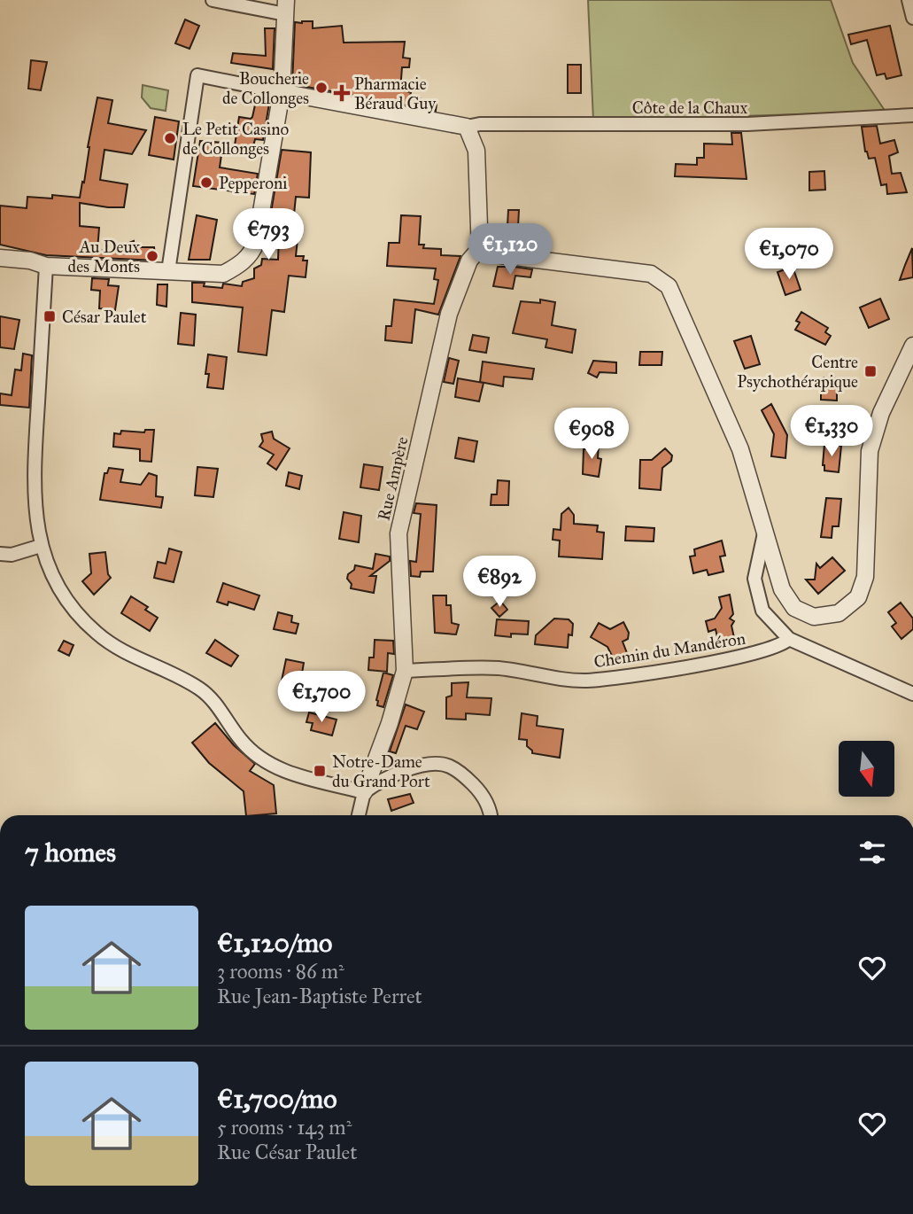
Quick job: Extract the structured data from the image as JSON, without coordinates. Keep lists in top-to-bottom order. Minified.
{"streets":{"street":["Côte de la Chaux","Rue Ampère","Chemin du Mandéron"]},"crossings":[["Rue Ampère","Chemin du Mandéron"]],"places":{"other":["Boucherie de Collonges","Le Petit Casino de Collonges","Pepperoni","Au Deux des Monts"],"health":["Pharmacie Béraud Guy"],"transit":["César Paulet","Centre Psychothérapique","Notre-Dame du Grand Port"]},"north":"bottom","page":{"price":["€793","€1,120","€1,070","€1,330","€908","€892","€1,700"],"heading":"7 homes","list":[{"name":"€1,120/mo","note":"3 rooms · 86 m² · Rue Jean-Baptiste Perret"},{"name":"€1,700/mo","note":"5 rooms · 143 m² · Rue César Paulet"}]}}
